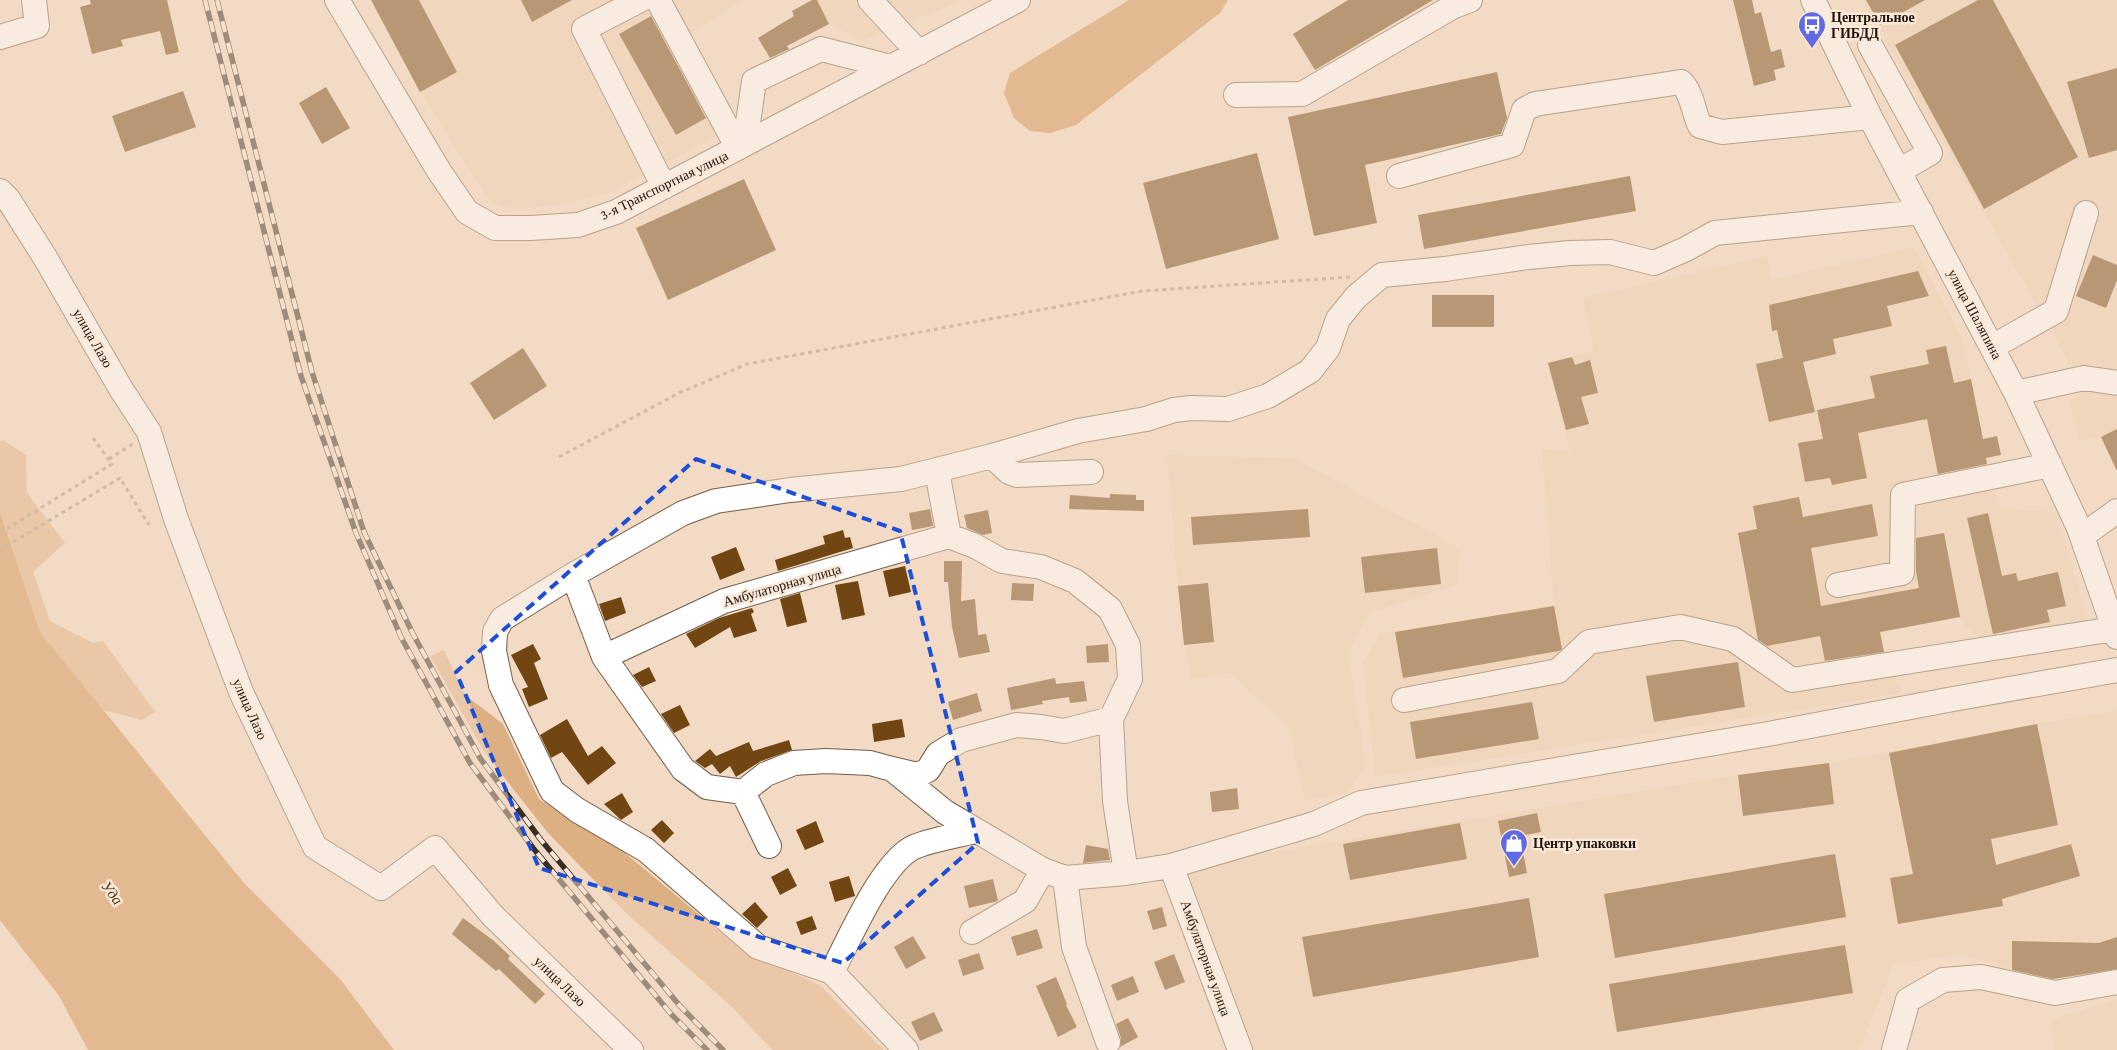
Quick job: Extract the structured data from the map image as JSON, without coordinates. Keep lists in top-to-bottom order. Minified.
{"streets":{"street":["3-я Транспортная улица","улица Шаляпина","улица Лазо","Амбулаторная улица"]},"water":["Уда"],"places":{"bus stop":["Центральное ГИБДД"],"shop":["Центр упаковки"]}}
